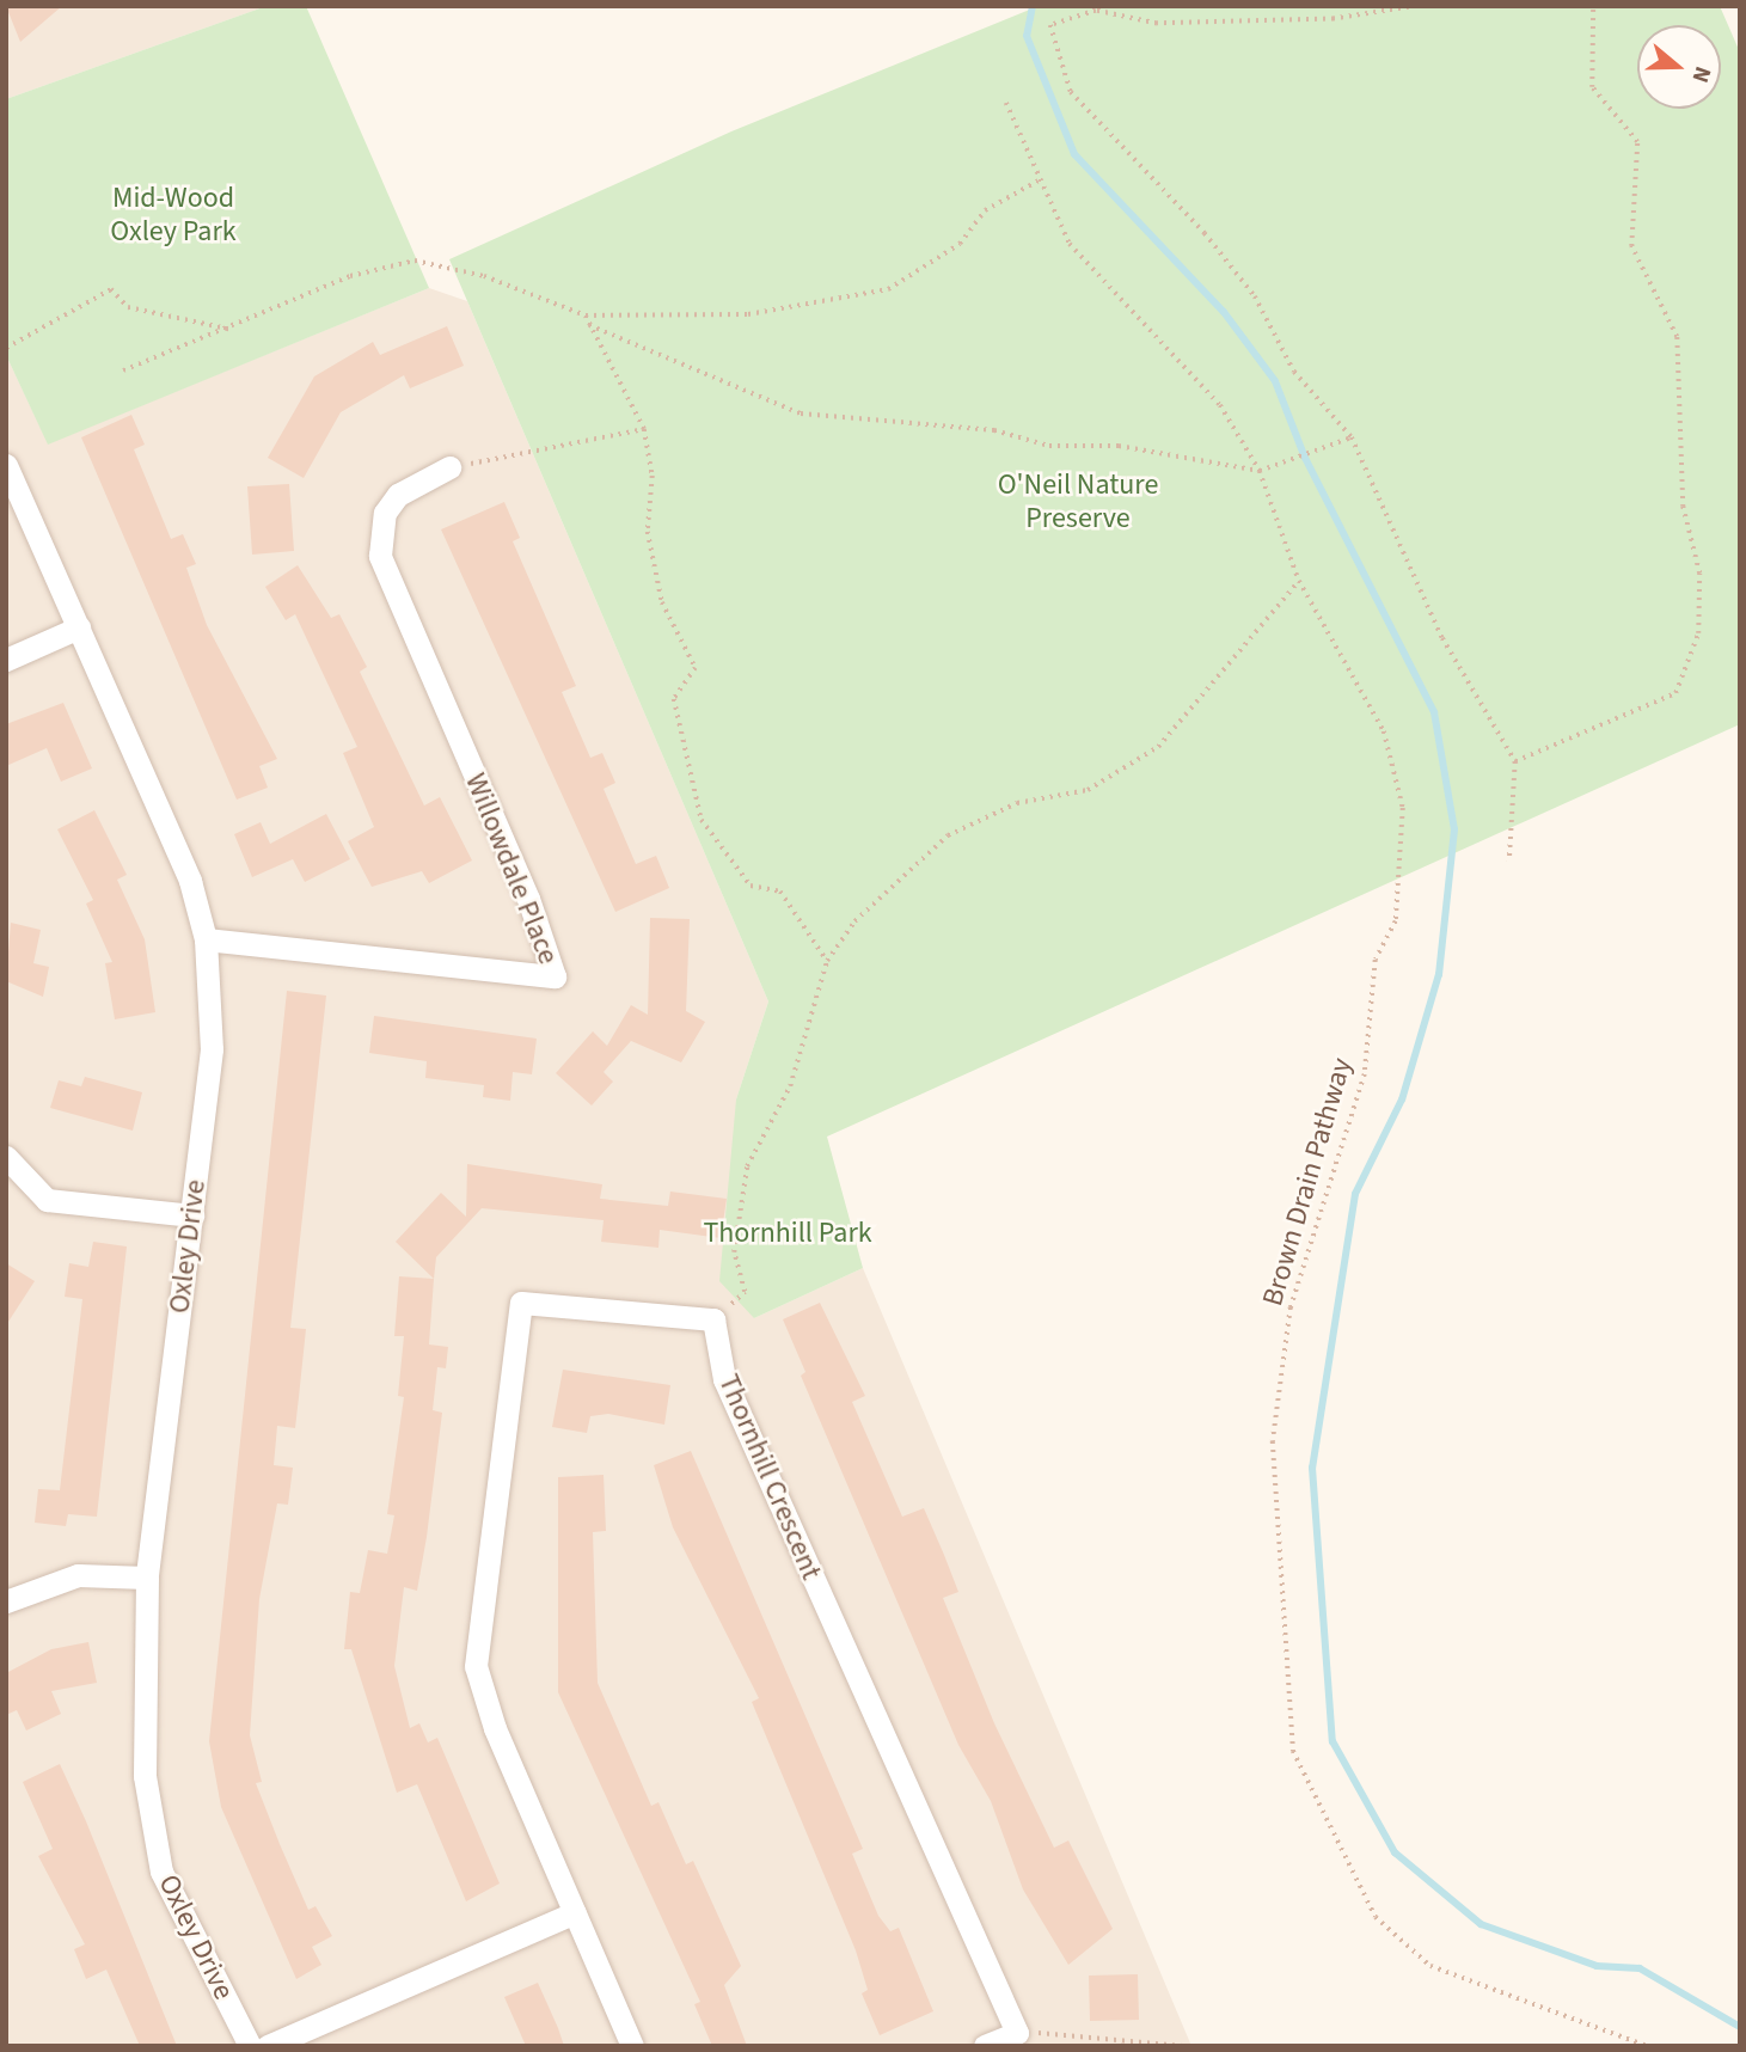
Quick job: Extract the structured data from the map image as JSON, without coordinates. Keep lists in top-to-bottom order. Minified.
{"streets":{"street":["Willowdale Place","Oxley Drive","Thornhill Crescent"],"path":["Brown Drain Pathway"]},"crossings":[["Willowdale Place","Oxley Drive"]],"parks":["Mid-Wood Oxley Park","O'Neil Nature Preserve","Thornhill Park"],"north":"right"}
